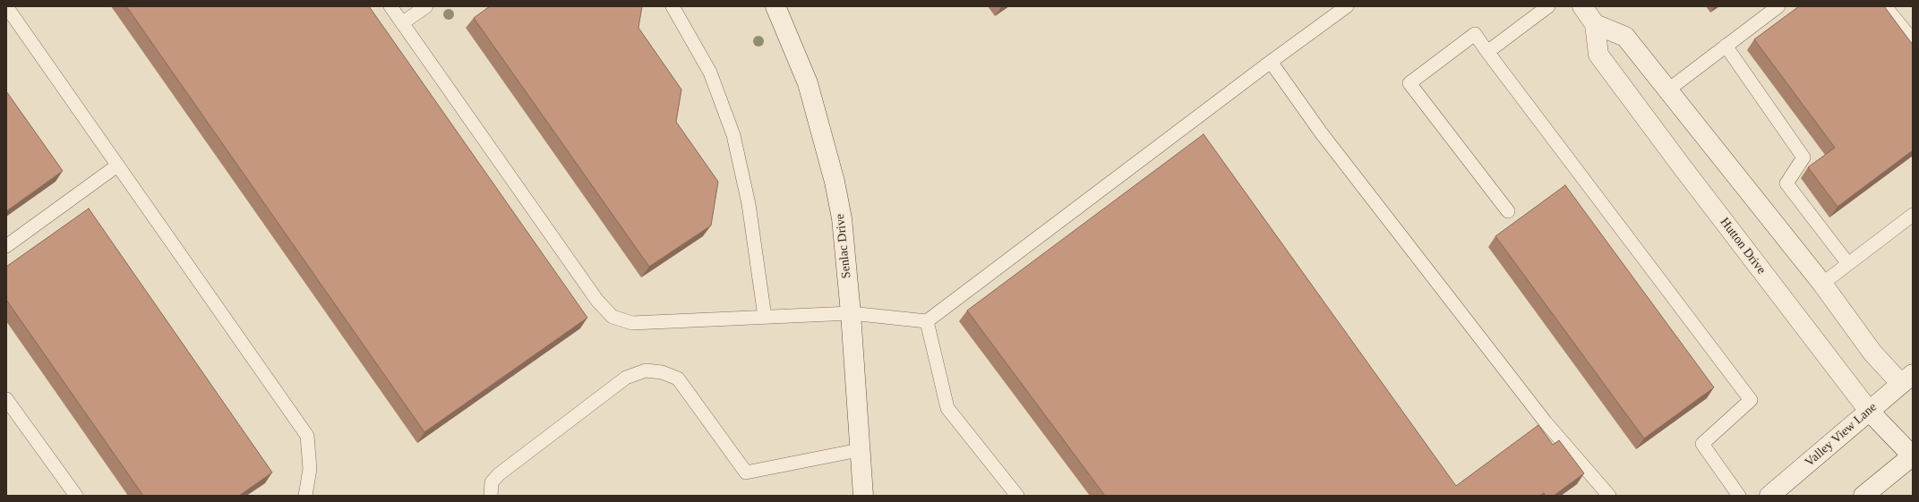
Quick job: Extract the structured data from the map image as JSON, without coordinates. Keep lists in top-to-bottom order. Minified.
{"streets":{"street":["Senlac Drive","Hutton Drive","Valley View Lane"]},"crossings":[["Hutton Drive","Valley View Lane"]]}
